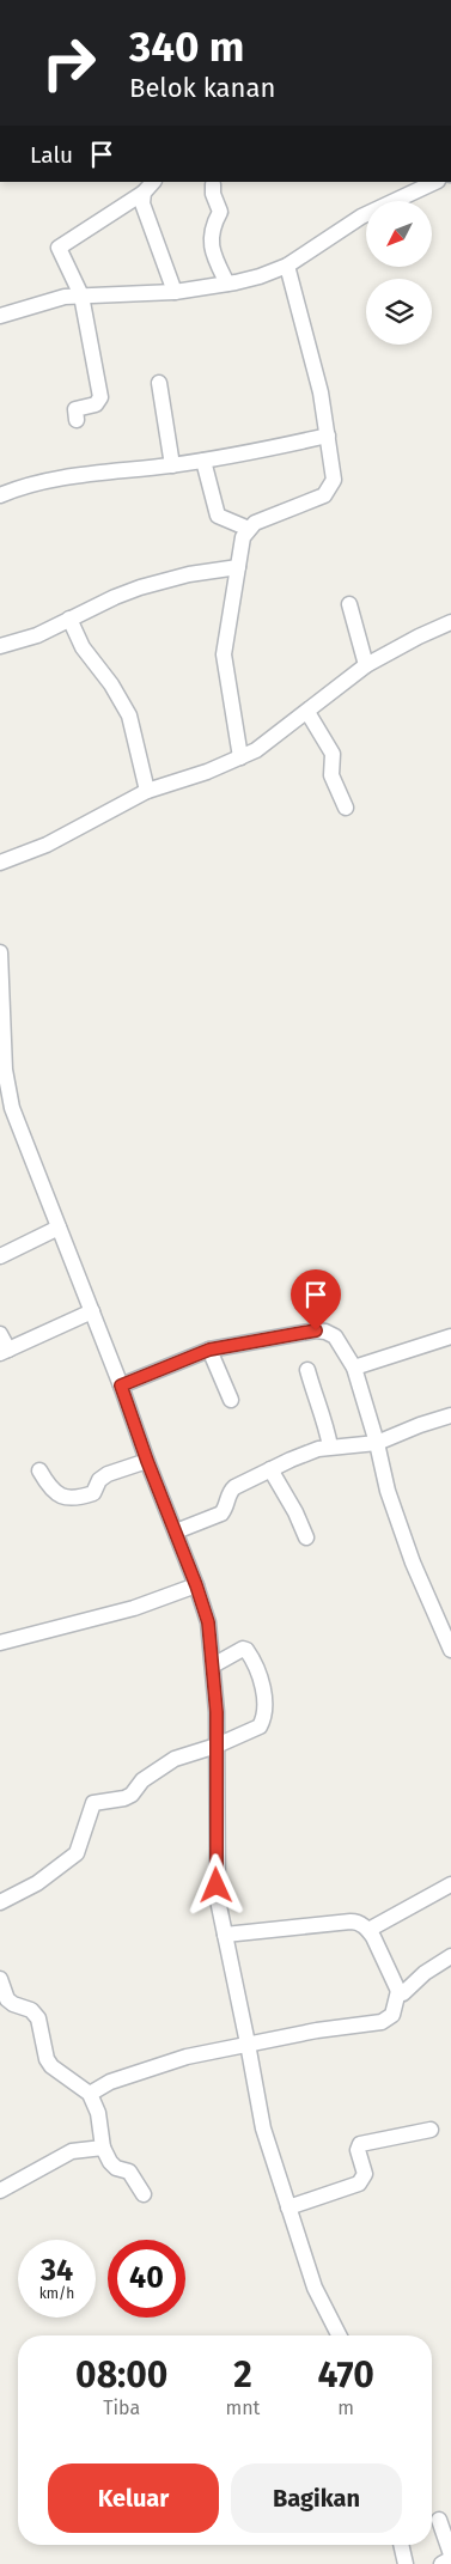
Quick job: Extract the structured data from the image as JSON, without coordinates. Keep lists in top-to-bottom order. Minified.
{"north":"bottom left","page":{"turn":["340 m","Belok kanan"],"then":"Lalu","speed":"34 km/h","limit":"40","eta":["08:00","Tiba","2","mnt","470","m"],"buttons":["Keluar","Bagikan"]}}
